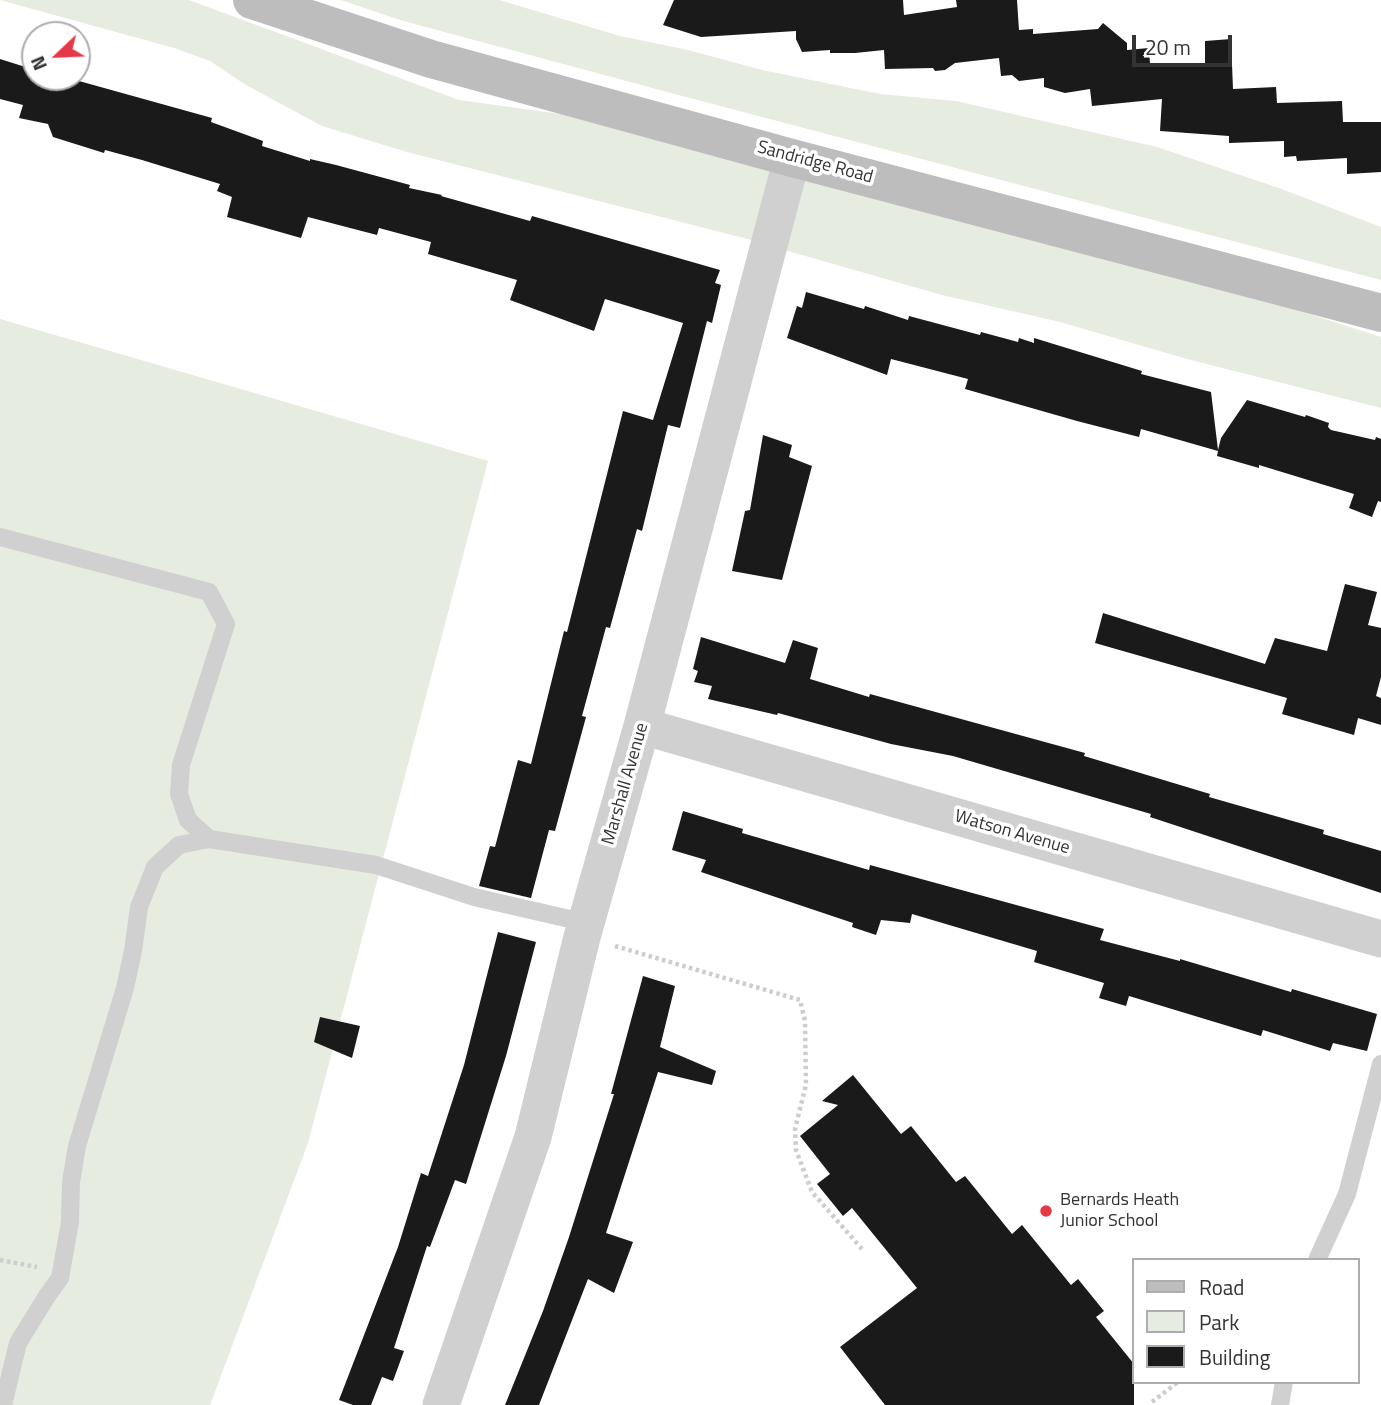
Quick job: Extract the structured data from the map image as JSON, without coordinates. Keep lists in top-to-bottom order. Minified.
{"streets":{"main road":["Sandridge Road"],"street":["Marshall Avenue","Watson Avenue"]},"crossings":[["Sandridge Road","Marshall Avenue"],["Marshall Avenue","Watson Avenue"]],"places":["Bernards Heath Junior School"],"legend":["Road","Park","Building"],"scale_bar":"20 m","north":"bottom left"}
